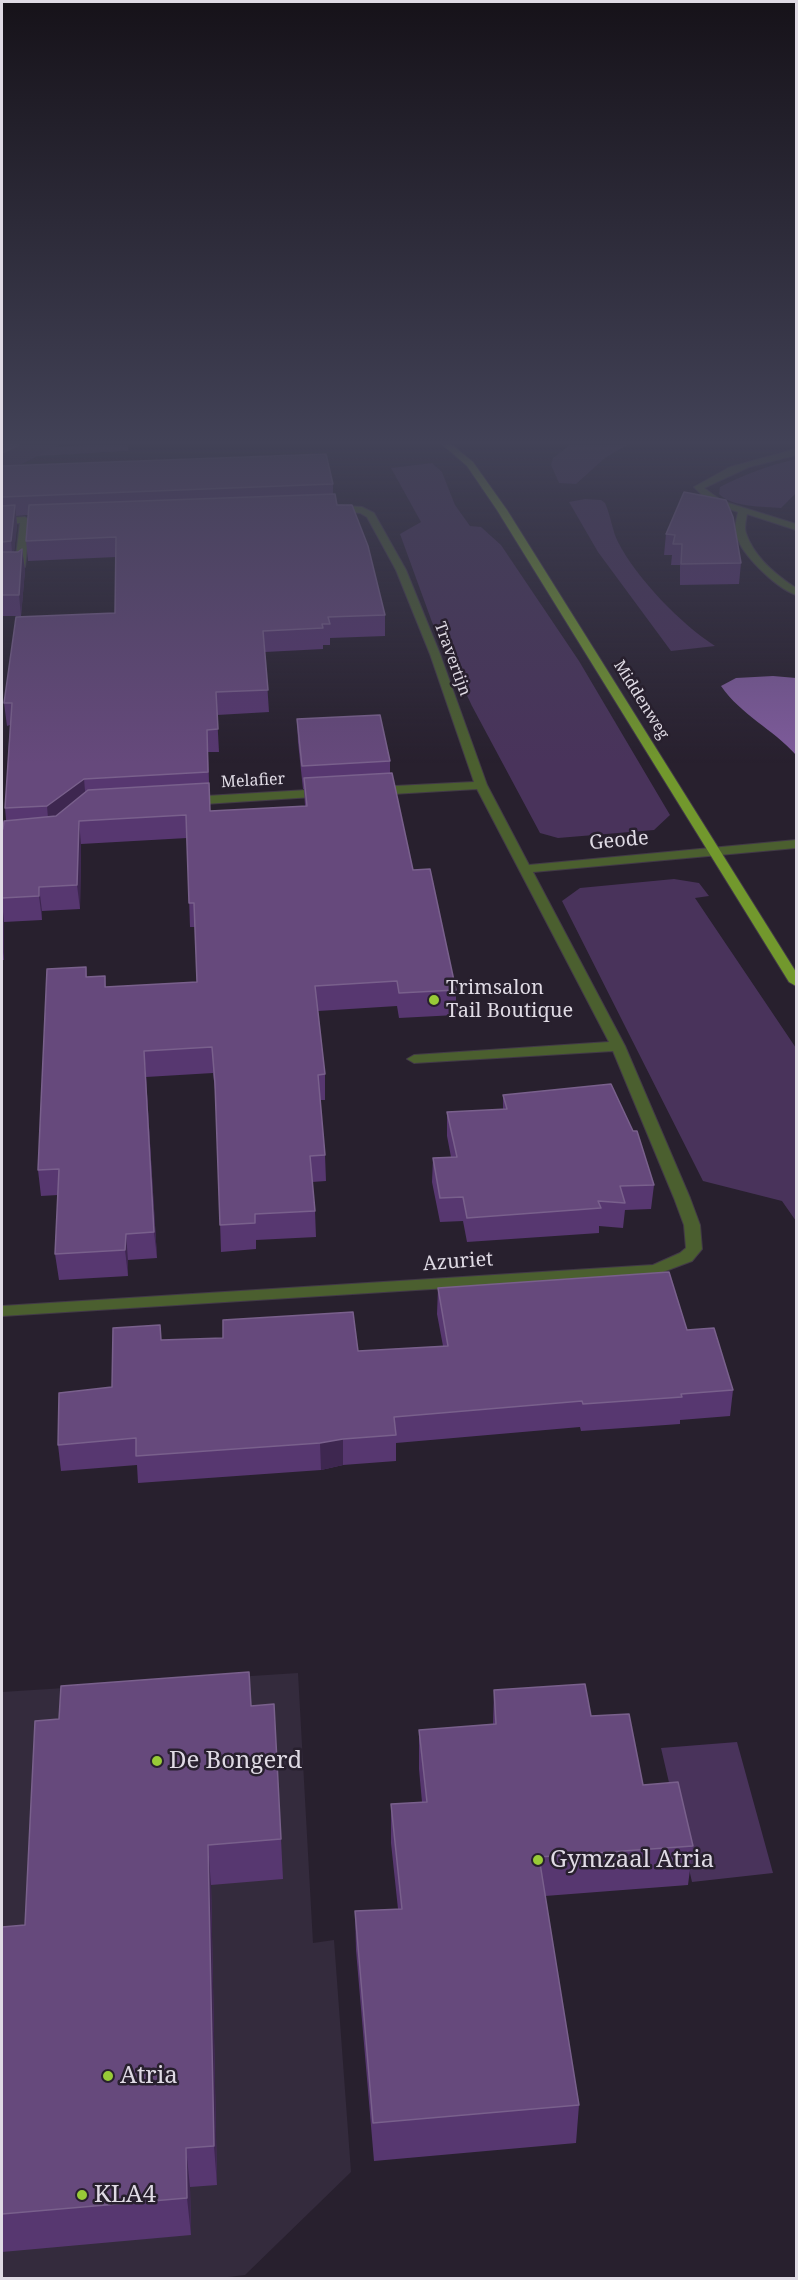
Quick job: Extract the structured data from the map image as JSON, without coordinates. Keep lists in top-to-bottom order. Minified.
{"streets":{"main road":["Middenweg"],"street":["Travertijn","Melafier","Geode","Azuriet"]},"crossings":[["Travertijn","Geode"],["Travertijn","Azuriet"],["Middenweg","Geode"],["Geode","Azuriet"]],"places":["Trimsalon Tail Boutique","De Bongerd","Gymzaal Atria","Atria","KLA4"]}
